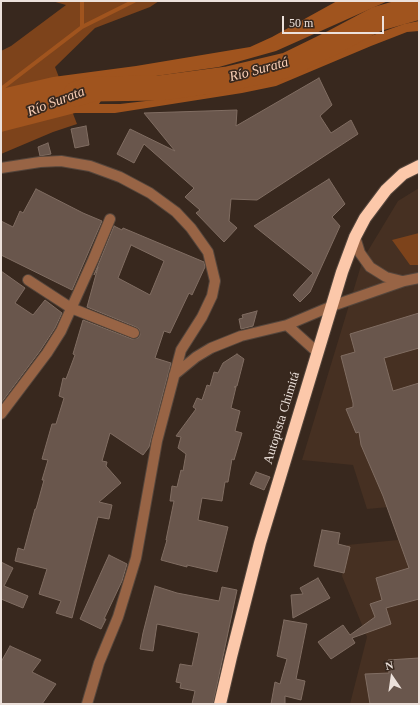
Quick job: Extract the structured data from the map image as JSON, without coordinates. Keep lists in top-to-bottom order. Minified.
{"streets":{"highway":["Autopista Chimitá"]},"water":["Río Suratá","Río Surata"],"scale_bar":"50 m","north":"top"}
